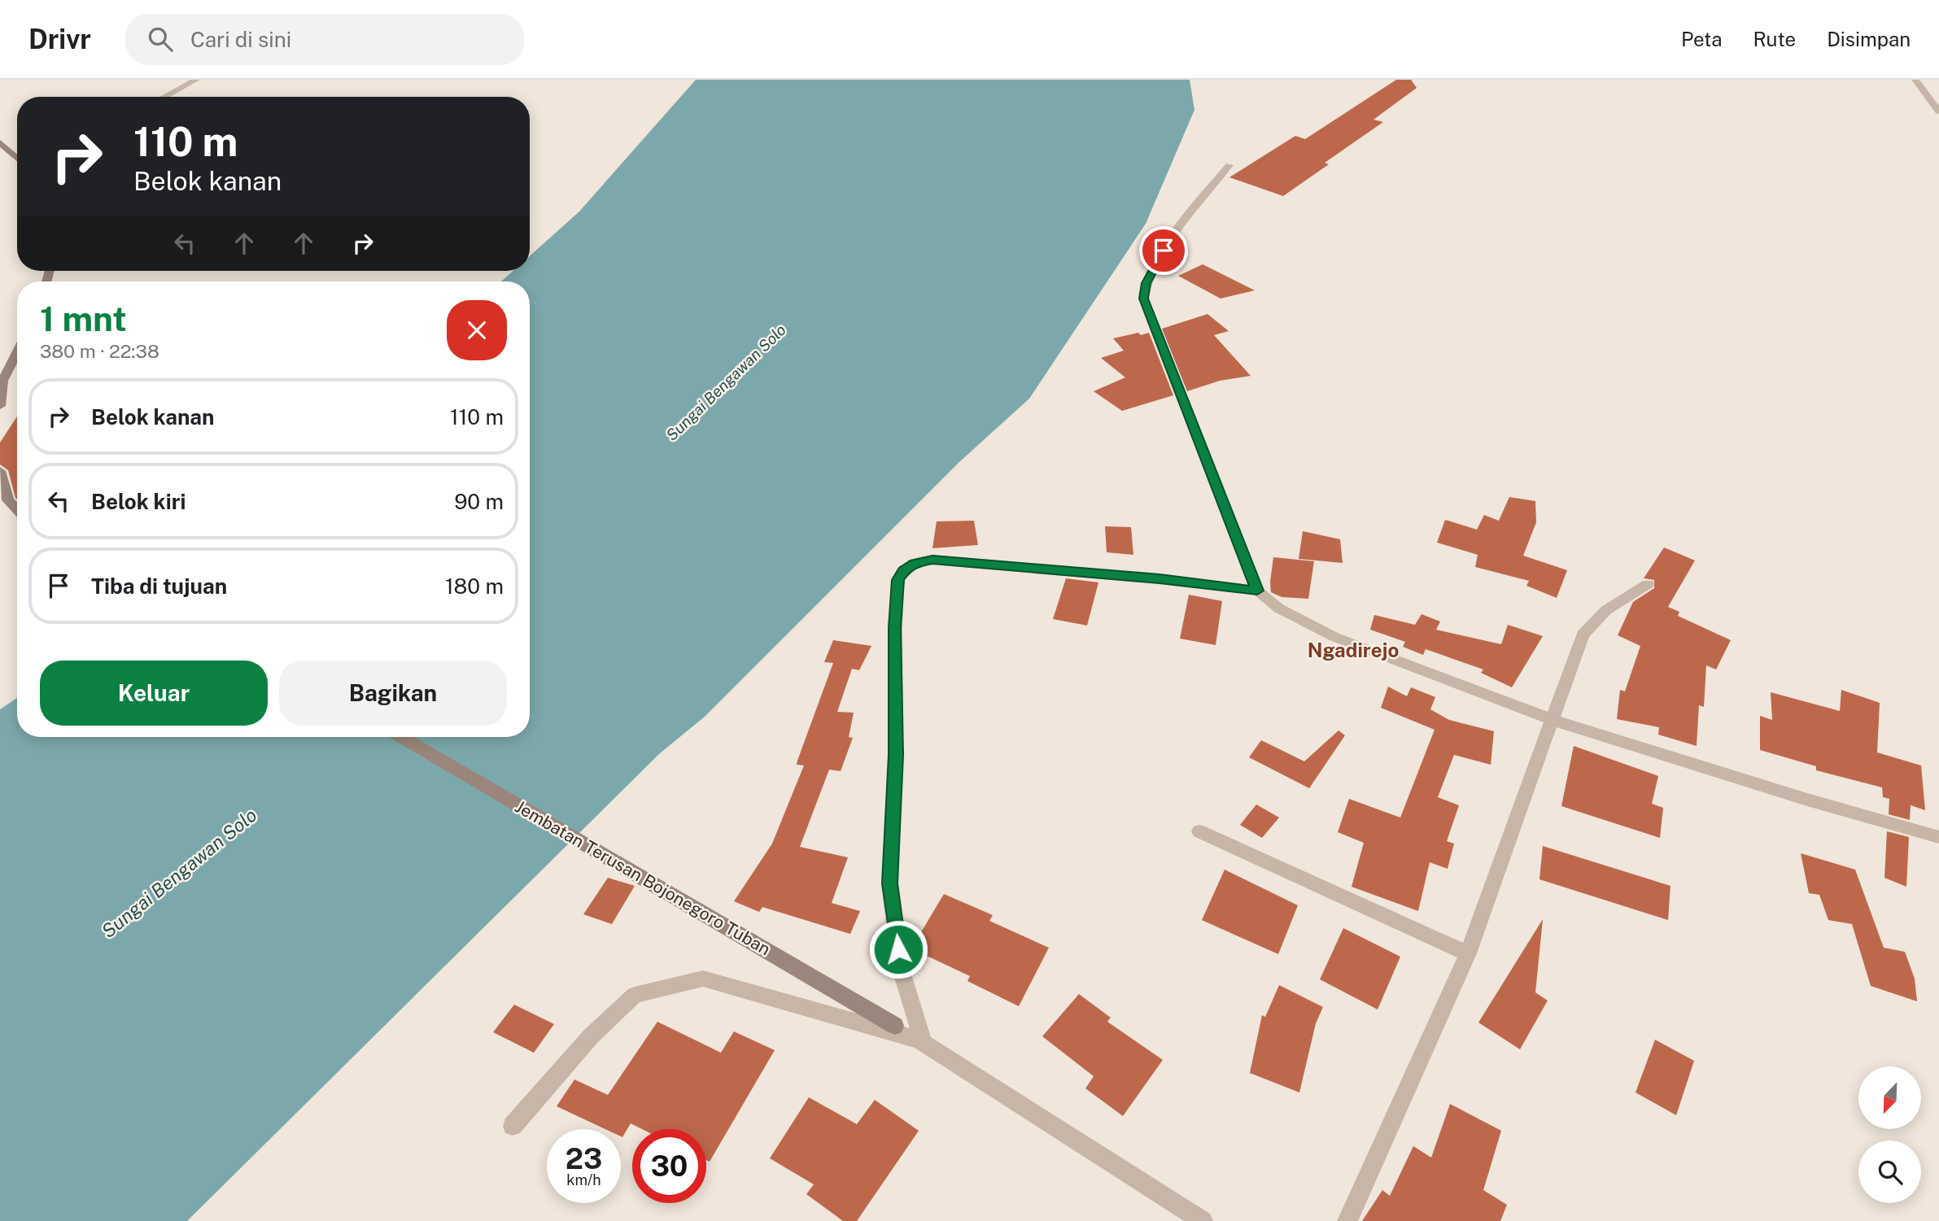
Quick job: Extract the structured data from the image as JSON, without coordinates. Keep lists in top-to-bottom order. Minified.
{"streets":{"street":["Jembatan Terusan Bojonegoro Tuban"]},"districts":["Ngadirejo"],"water":["Sungai Bengawan Solo"],"north":"bottom left","page":{"header":"Drivr","search":"Cari di sini","nav":["Peta","Rute","Disimpan"],"turn":["110 m","Belok kanan"],"heading":["1 mnt","380 m · 22:38"],"list":[{"name":"Belok kanan","value":"110 m"},{"name":"Belok kiri","value":"90 m"},{"name":"Tiba di tujuan","value":"180 m"}],"buttons":["Keluar","Bagikan"],"speed":"23 km/h","limit":"30"}}
